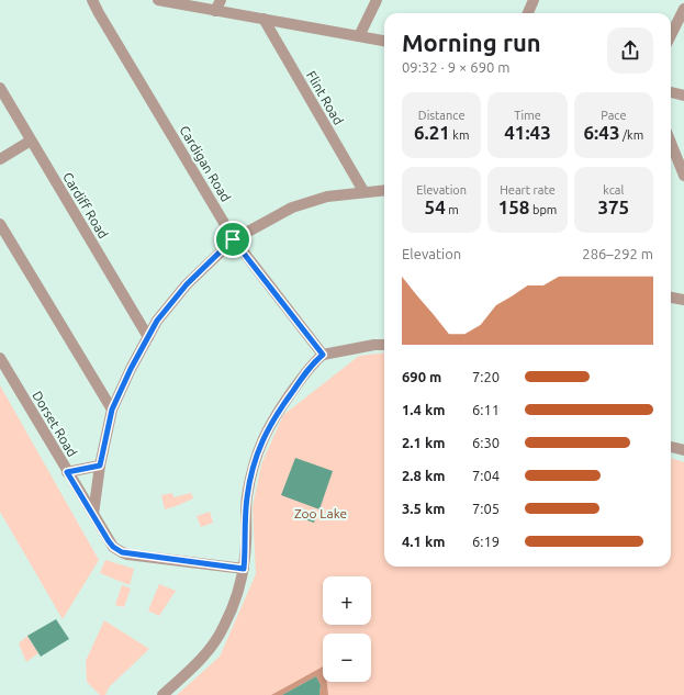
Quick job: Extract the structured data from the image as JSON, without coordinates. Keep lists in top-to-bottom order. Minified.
{"streets":{"street":["Flint Road","Cardigan Road","Cardiff Road","Dorset Road"]},"parks":["Zoo Lake"],"page":{"heading":["Morning run","09:32 · 9 × 690 m"],"stats":[["Distance","6.21 km"],["Time","41:43"],["Pace","6:43 /km"],["Elevation","54 m"],["Heart rate","158 bpm"],["kcal","375"]],"chart":["Elevation","286–292 m"],"list":[{"name":"690 m","note":"7:20"},{"name":"1.4 km","note":"6:11"},{"name":"2.1 km","note":"6:30"},{"name":"2.8 km","note":"7:04"},{"name":"3.5 km","note":"7:05"},{"name":"4.1 km","note":"6:19"}],"map_buttons":["+","−"]}}
